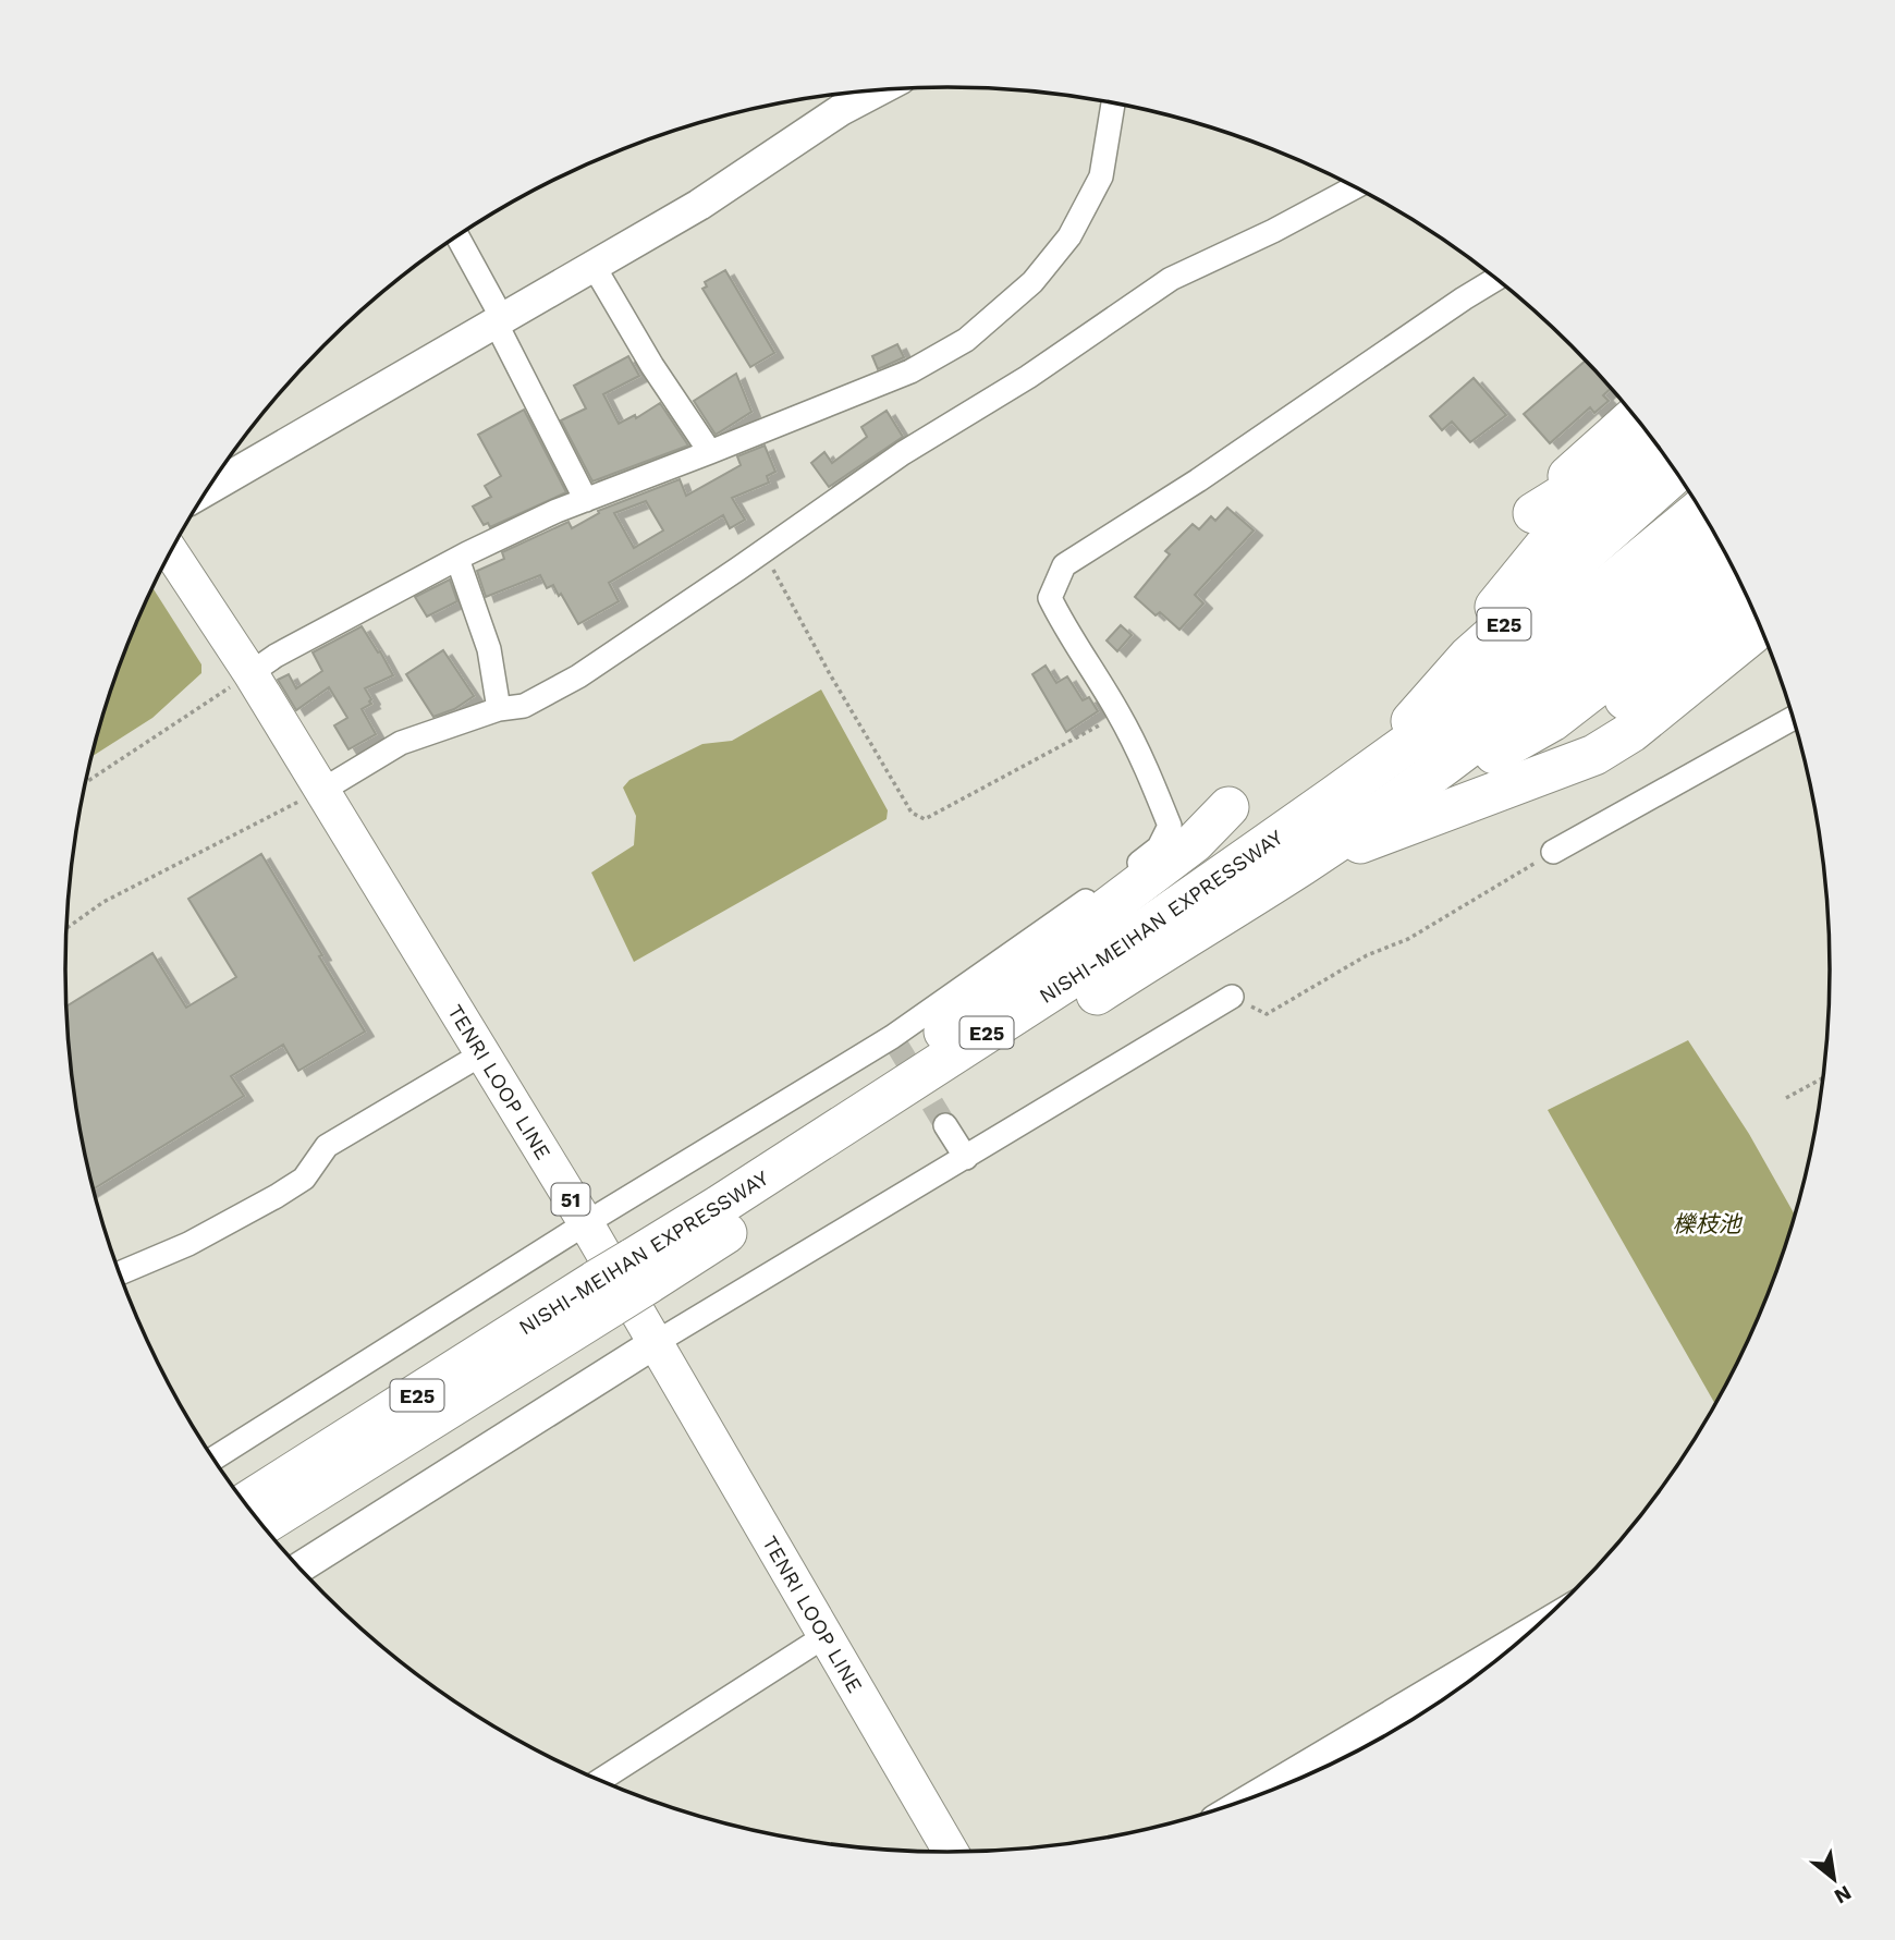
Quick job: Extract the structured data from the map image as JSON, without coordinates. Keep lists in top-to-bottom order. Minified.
{"streets":{"highway":["E25","NISHI-MEIHAN EXPRESSWAY"],"main road":["TENRI LOOP LINE","51"]},"crossings":[["E25","NISHI-MEIHAN EXPRESSWAY"]],"water":["櫟枝池"],"north":"bottom right"}
